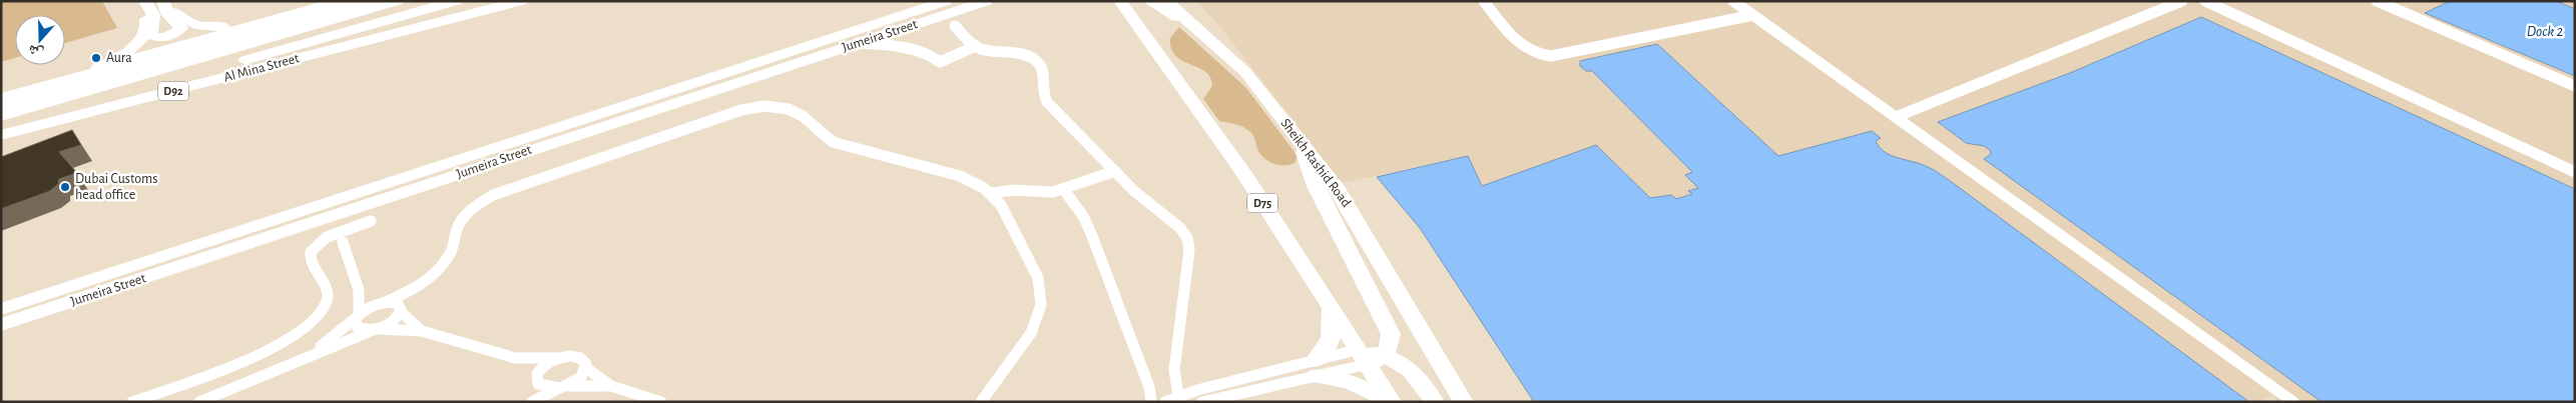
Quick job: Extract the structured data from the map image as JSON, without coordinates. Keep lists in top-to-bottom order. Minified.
{"streets":{"main road":["Al Mina Street","D92","Sheikh Rashid Road","D75"],"street":["Jumeira Street"]},"water":["Dock 2"],"places":["Aura","Dubai Customs head office"],"north":"bottom"}
